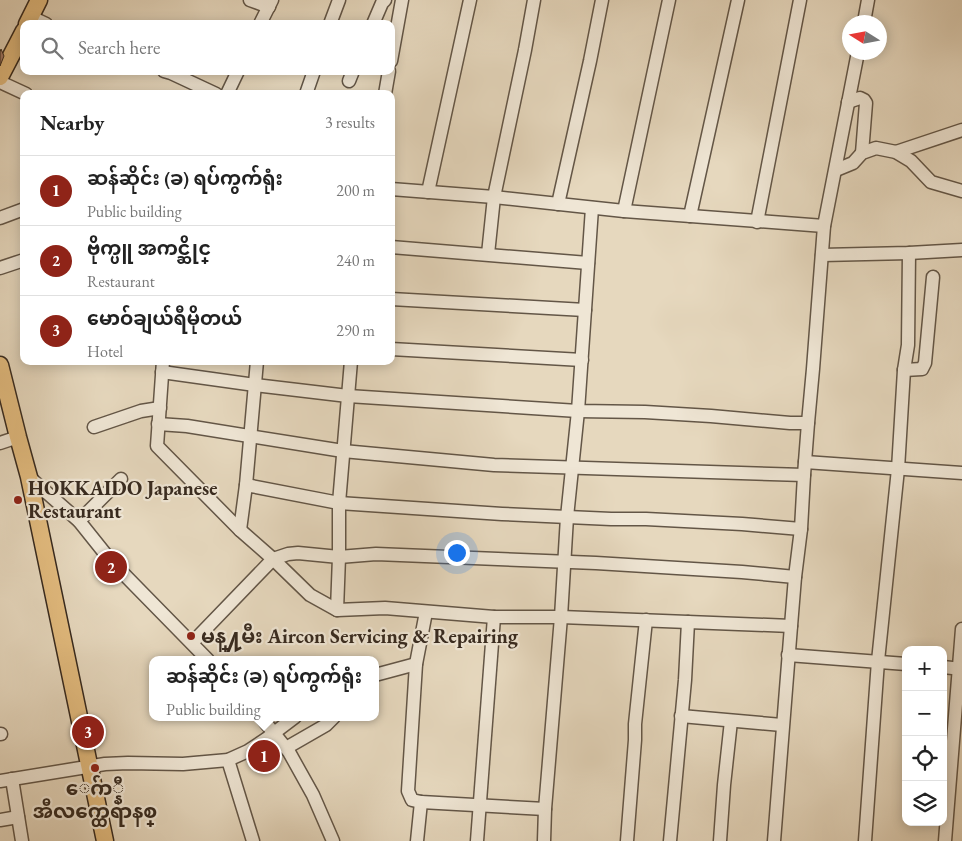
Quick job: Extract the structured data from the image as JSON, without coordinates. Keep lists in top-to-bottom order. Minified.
{"places":["HOKKAIDO Japanese Restaurant","မန္႔မီး Aircon Servicing & Repairing","ေဂ်ာ္နီ အီလက္ထေရာနစ္"],"north":"left","page":{"search":"Search here","heading":["Nearby","3 results"],"list":[{"mark":"1","name":"ဆန်ဆိုင်း (ခ) ရပ်ကွက်ရုံး","note":"Public building","value":"200 m"},{"mark":"2","name":"ဗိုက္ပူ အကင္ဆိုင္","note":"Restaurant","value":"240 m"},{"mark":"3","name":"မောဝ်ချယ်ရီမိုတယ်","note":"Hotel","value":"290 m"}],"pins":["2","3","1"],"map_buttons":["+","−"],"popup":["ဆန်ဆိုင်း (ခ) ရပ်ကွက်ရုံး","Public building"]}}
